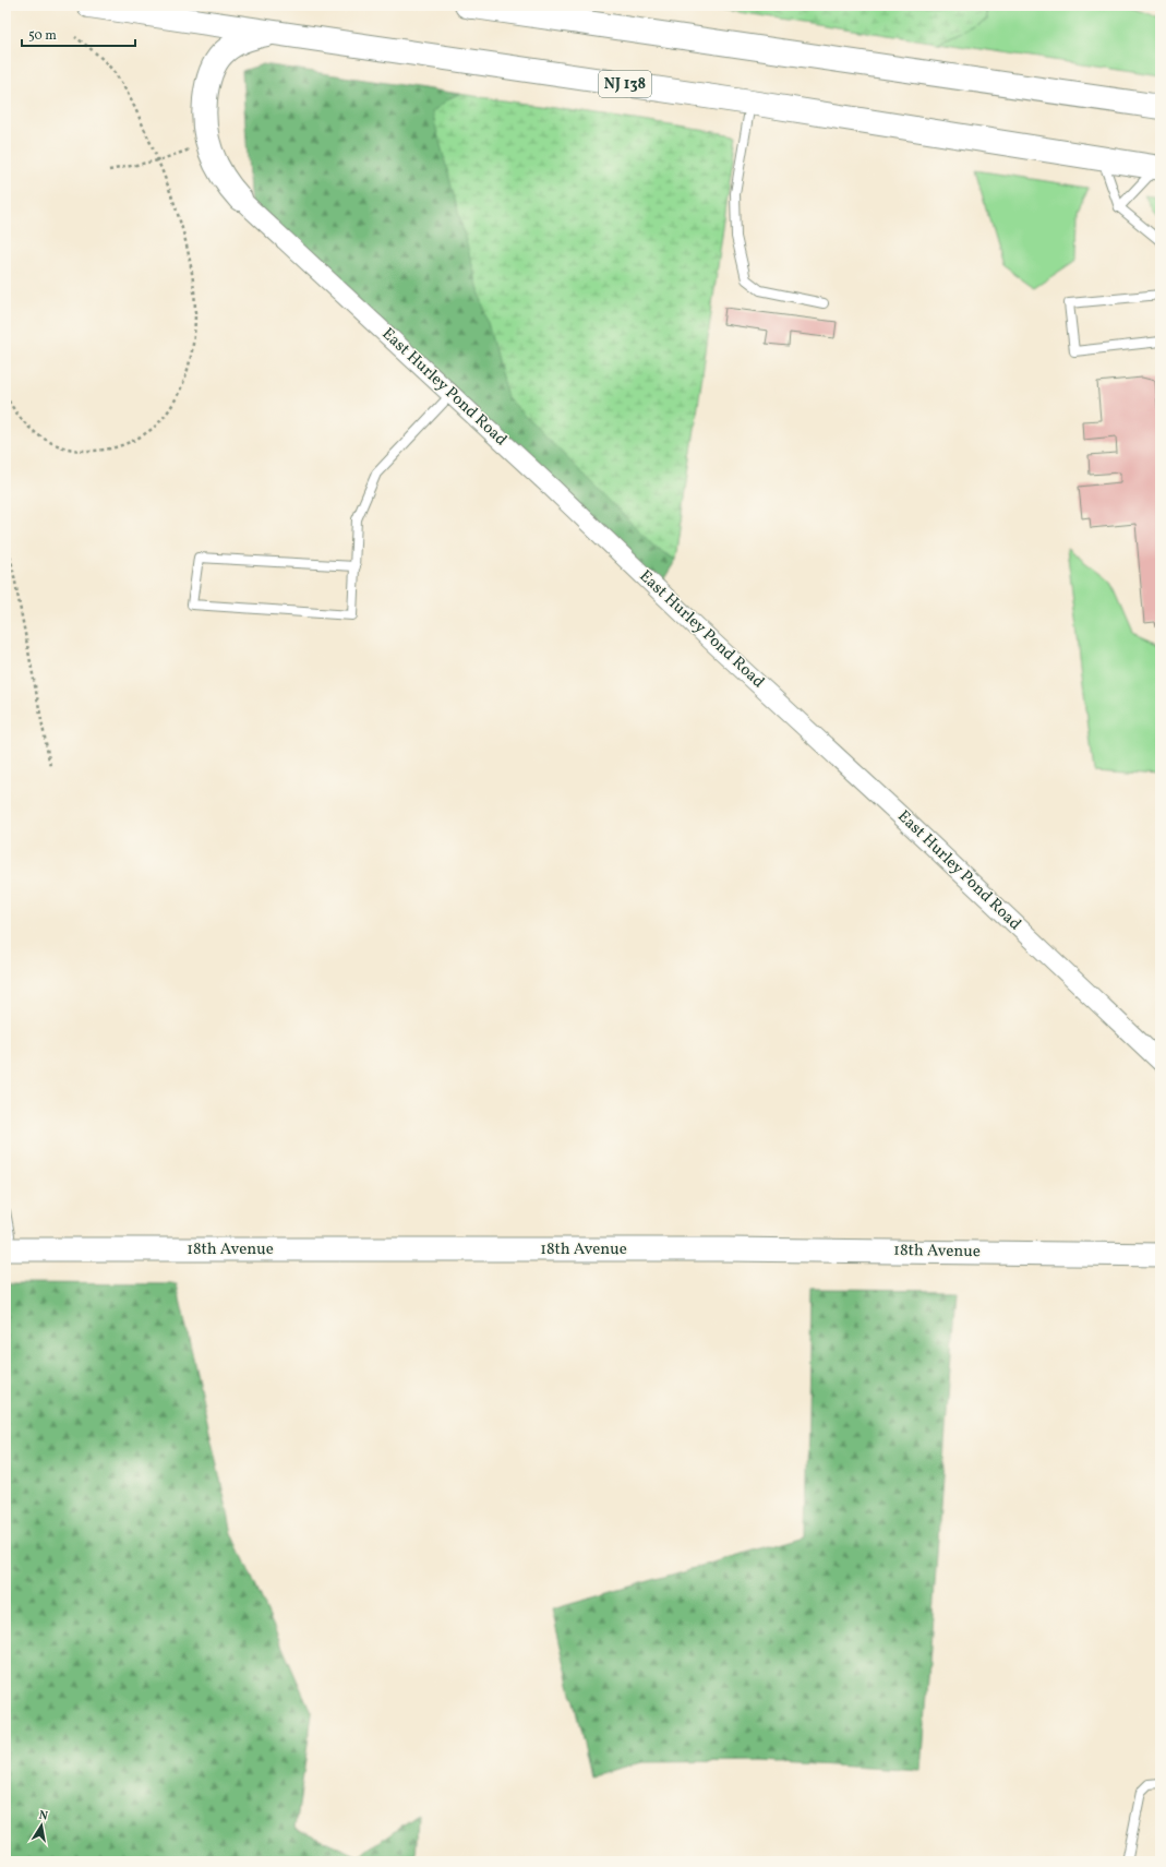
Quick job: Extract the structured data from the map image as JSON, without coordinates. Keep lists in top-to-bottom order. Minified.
{"streets":{"highway":["NJ 138"],"street":["East Hurley Pond Road","18th Avenue"]},"scale_bar":"50 m","north":"top"}
